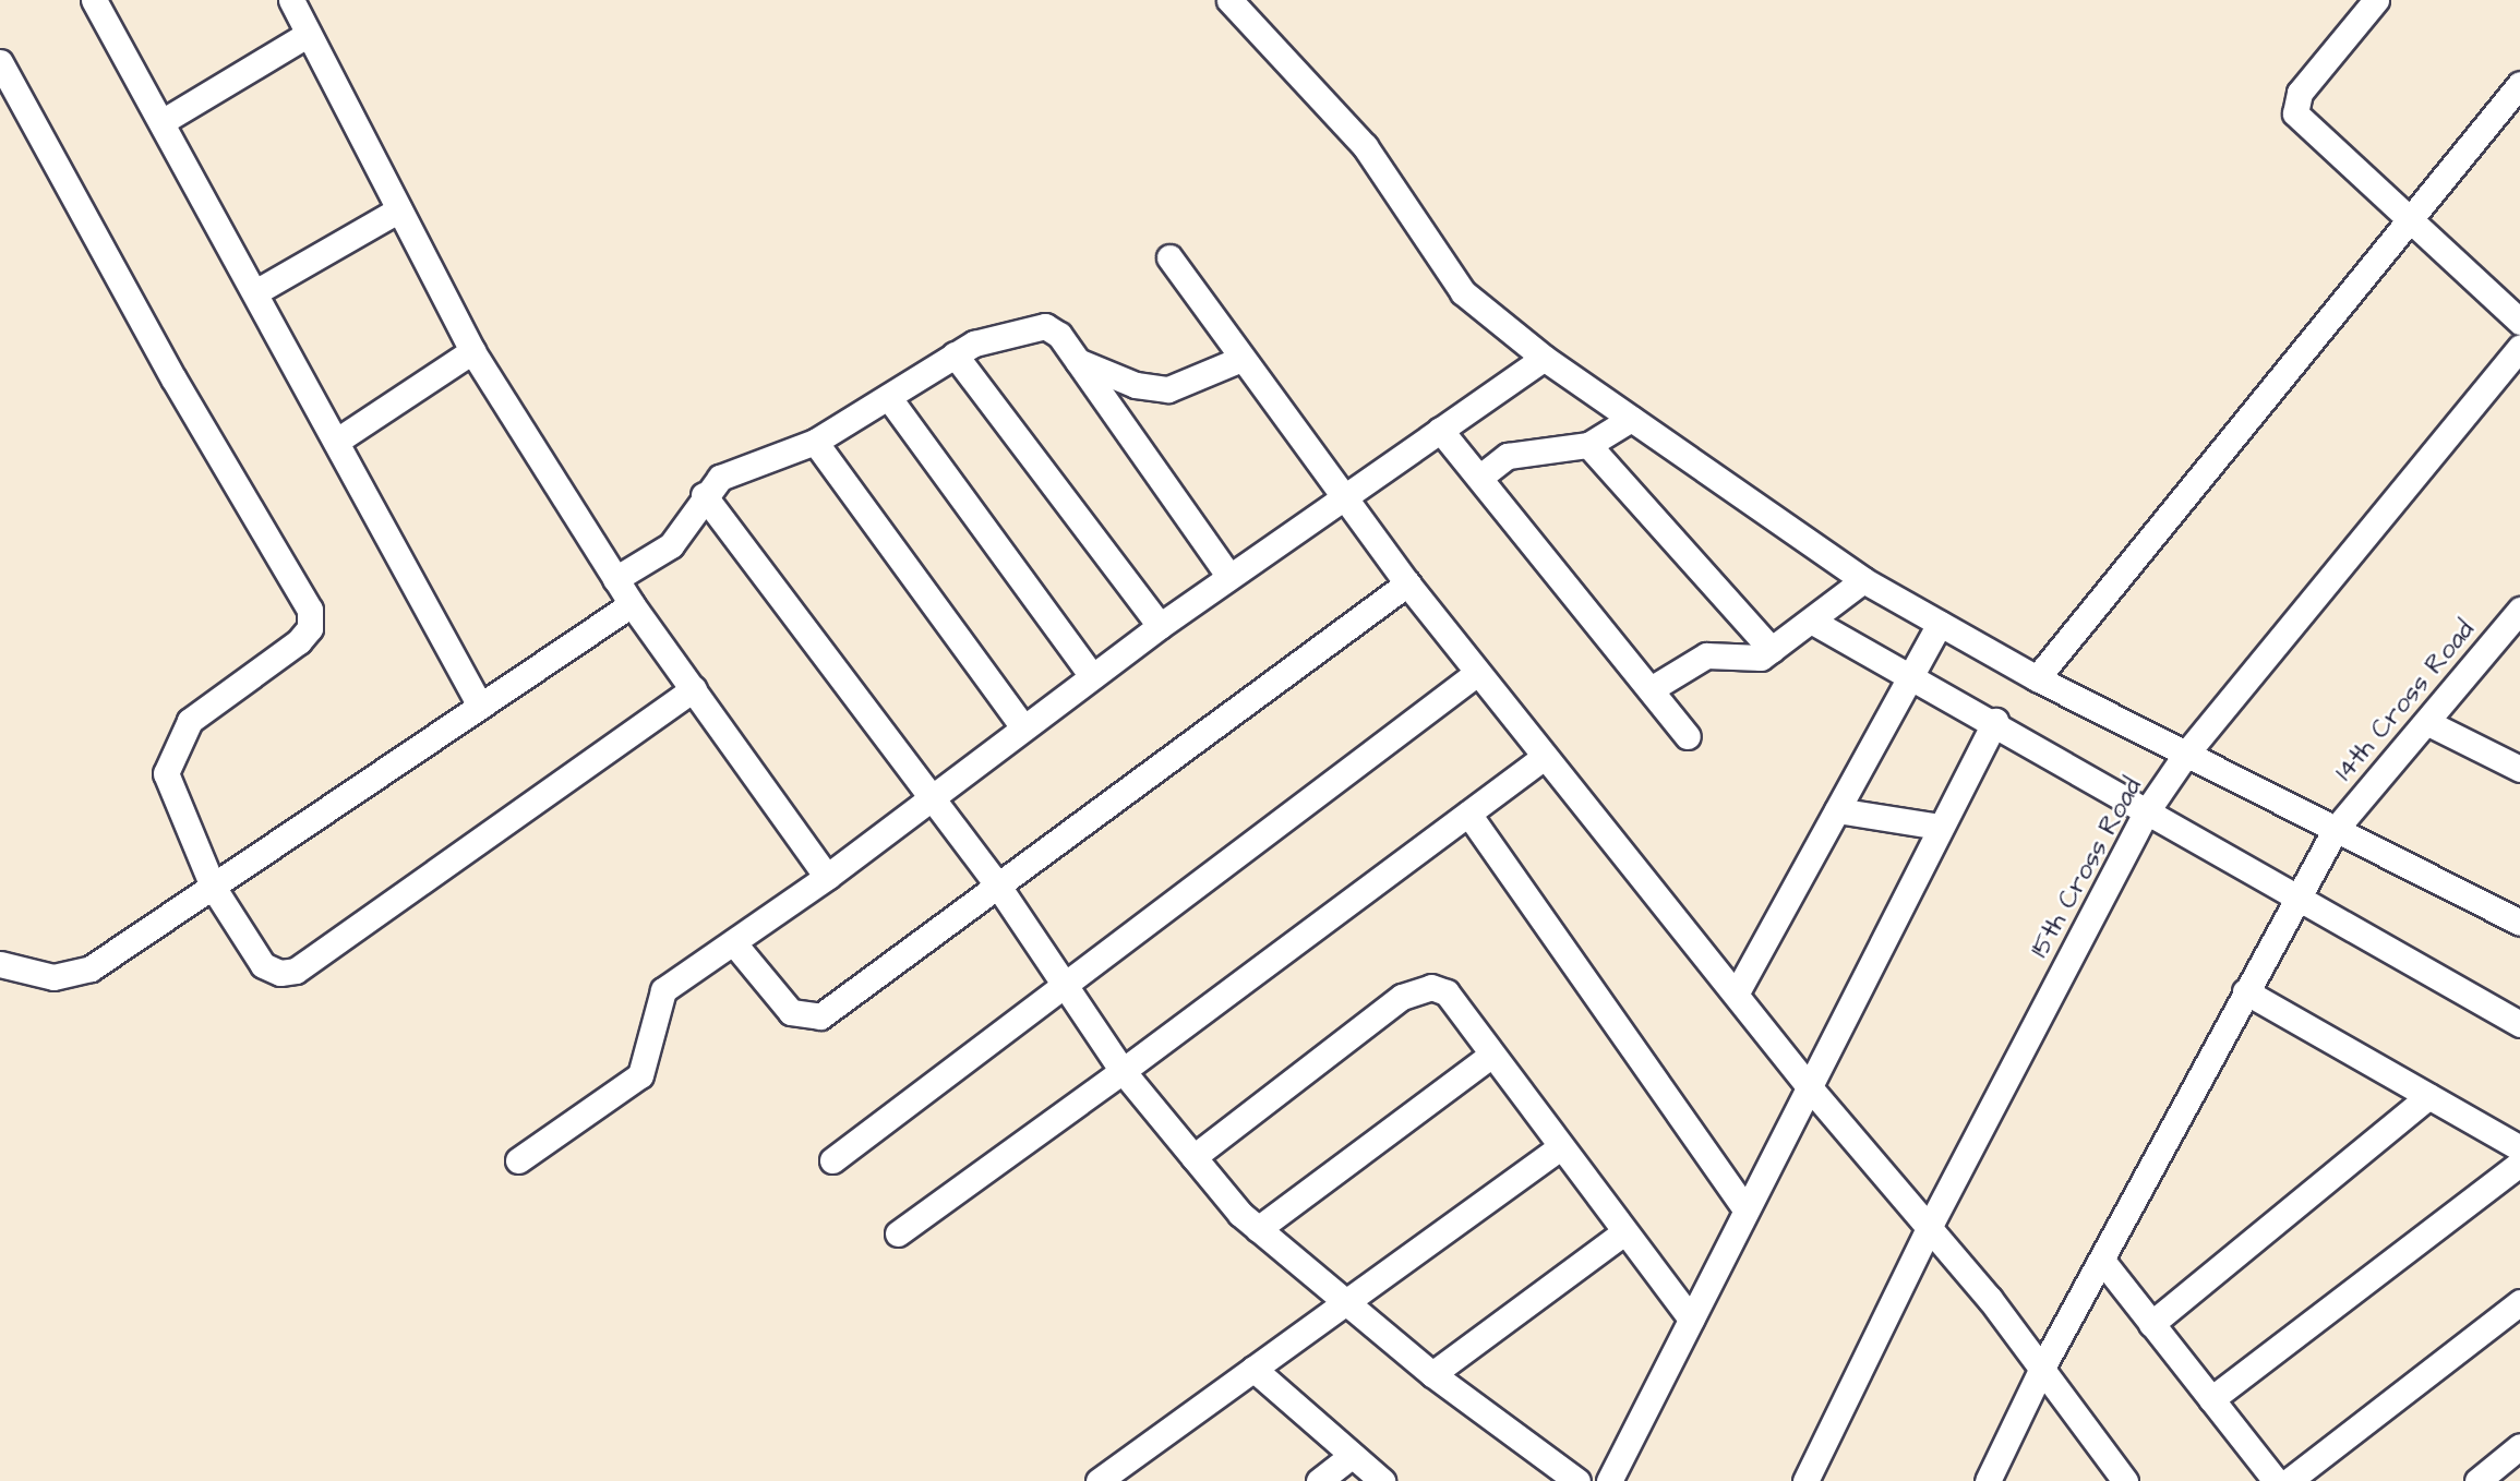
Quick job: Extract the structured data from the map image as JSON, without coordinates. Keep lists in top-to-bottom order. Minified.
{"streets":{"street":["14th Cross Road","15th Cross Road"]}}
